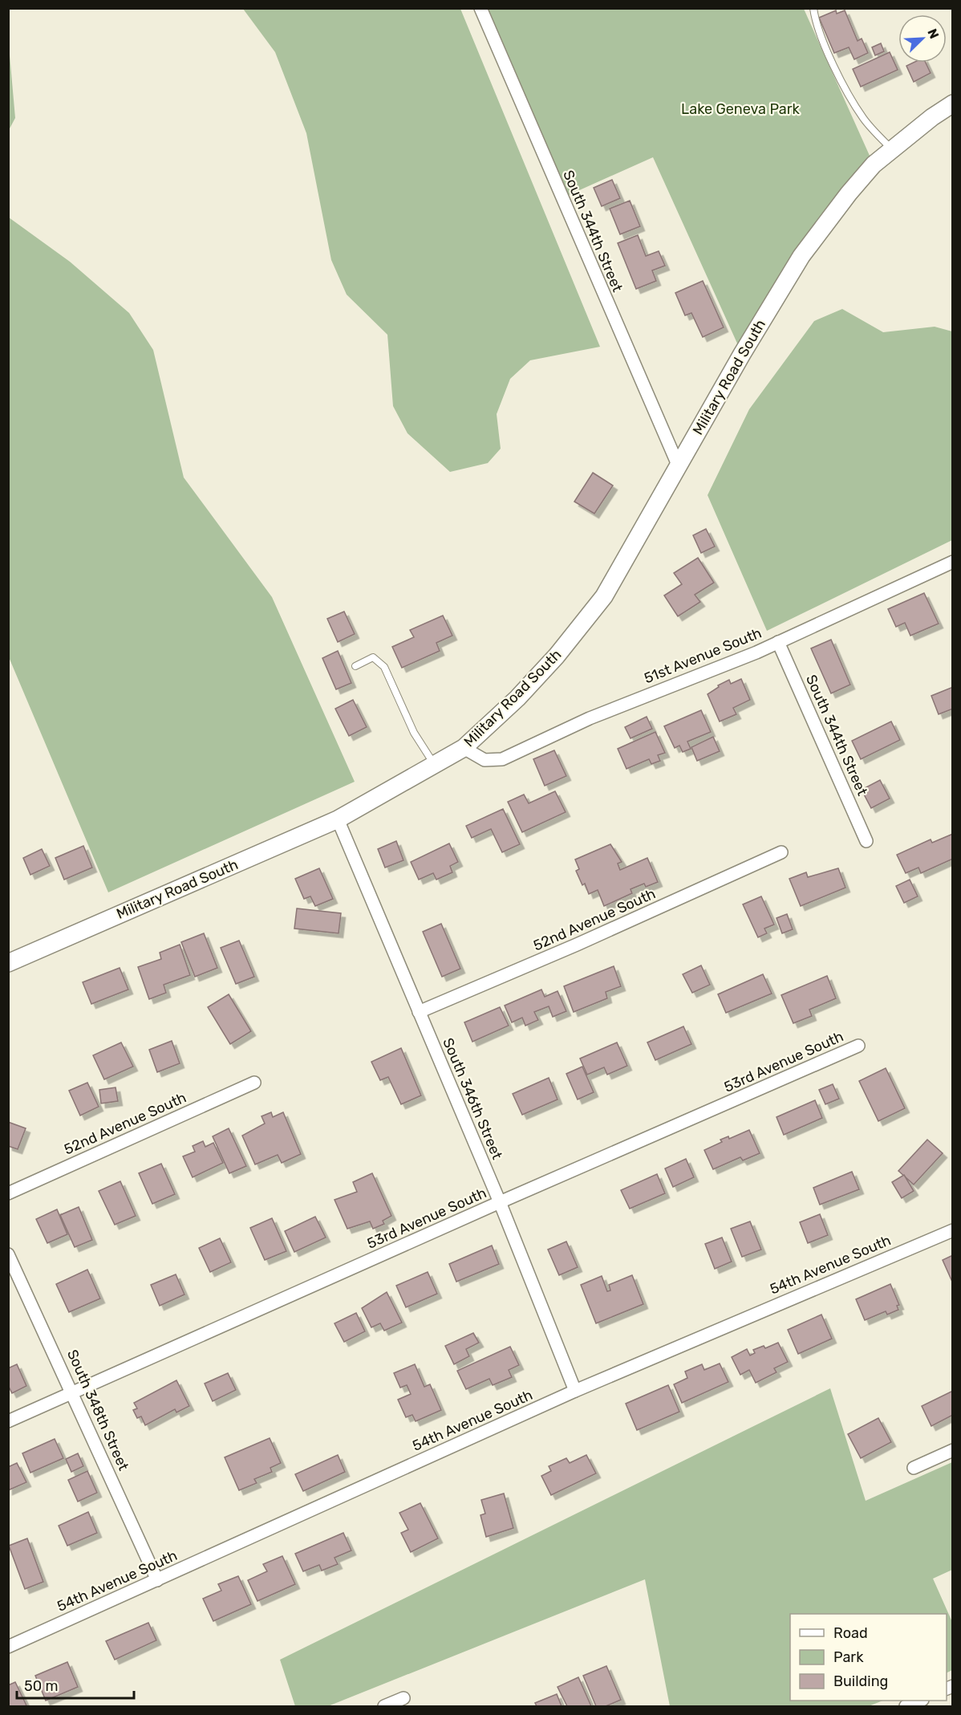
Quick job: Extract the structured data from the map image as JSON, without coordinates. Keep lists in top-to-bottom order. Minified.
{"streets":{"main road":["Military Road South"],"street":["South 344th Street","51st Avenue South","52nd Avenue South","53rd Avenue South","South 346th Street","54th Avenue South","South 348th Street"]},"crossings":[["South 344th Street","Military Road South"],["South 344th Street","51st Avenue South"],["Military Road South","51st Avenue South"],["Military Road South","South 346th Street"],["52nd Avenue South","South 346th Street"],["53rd Avenue South","South 346th Street"],["53rd Avenue South","South 348th Street"],["South 346th Street","54th Avenue South"],["54th Avenue South","South 348th Street"]],"parks":["Lake Geneva Park"],"legend":["Road","Park","Building"],"scale_bar":"50 m","north":"top right"}
